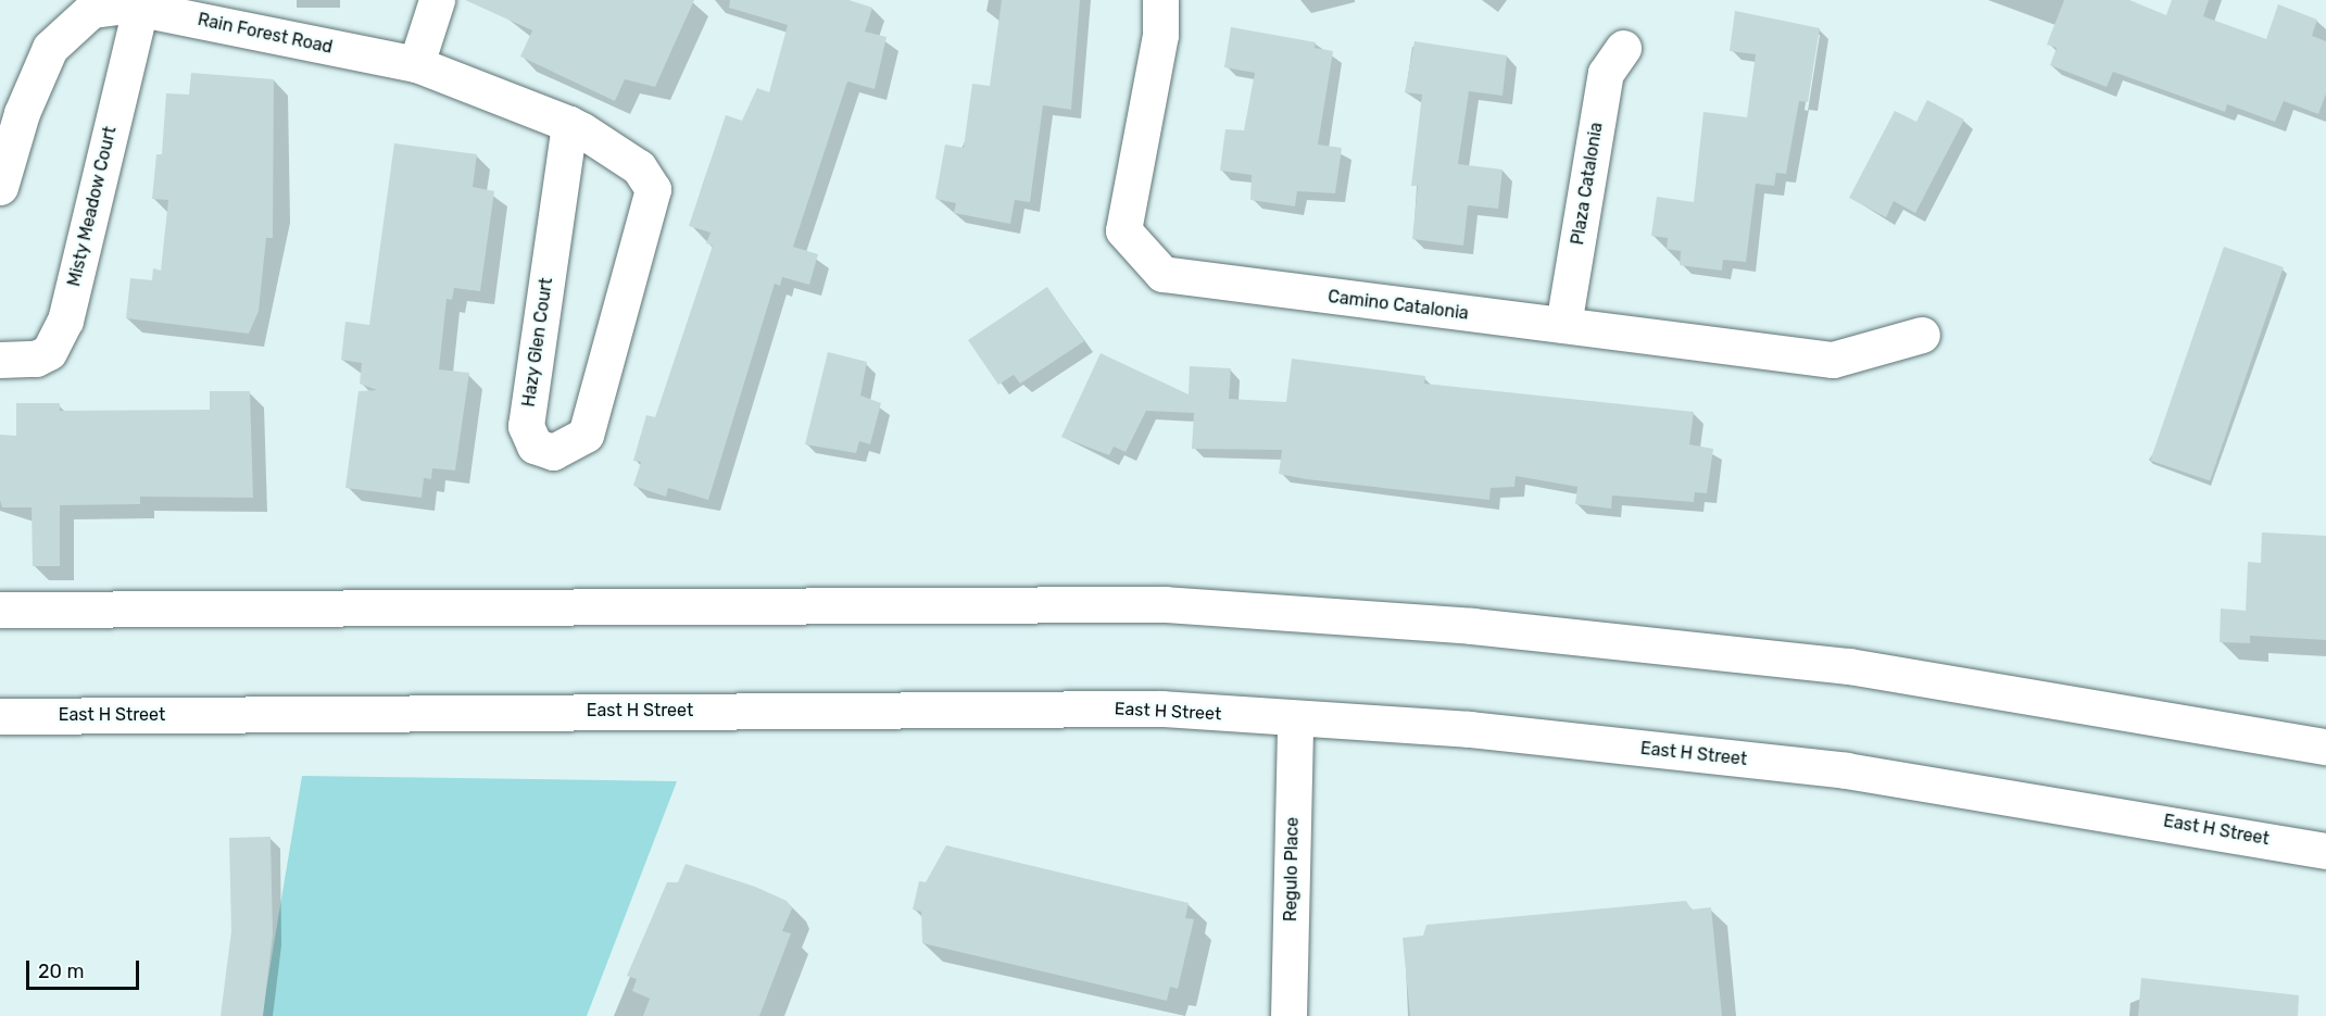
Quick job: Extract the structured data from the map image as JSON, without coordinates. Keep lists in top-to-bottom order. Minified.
{"streets":{"main road":["Rain Forest Road","Plaza Catalonia","Misty Meadow Court","Camino Catalonia","Hazy Glen Court","East H Street","Regulo Place"]},"crossings":[["Rain Forest Road","Misty Meadow Court"],["Rain Forest Road","Hazy Glen Court"],["Plaza Catalonia","Camino Catalonia"],["East H Street","Regulo Place"]],"scale_bar":"20 m"}
